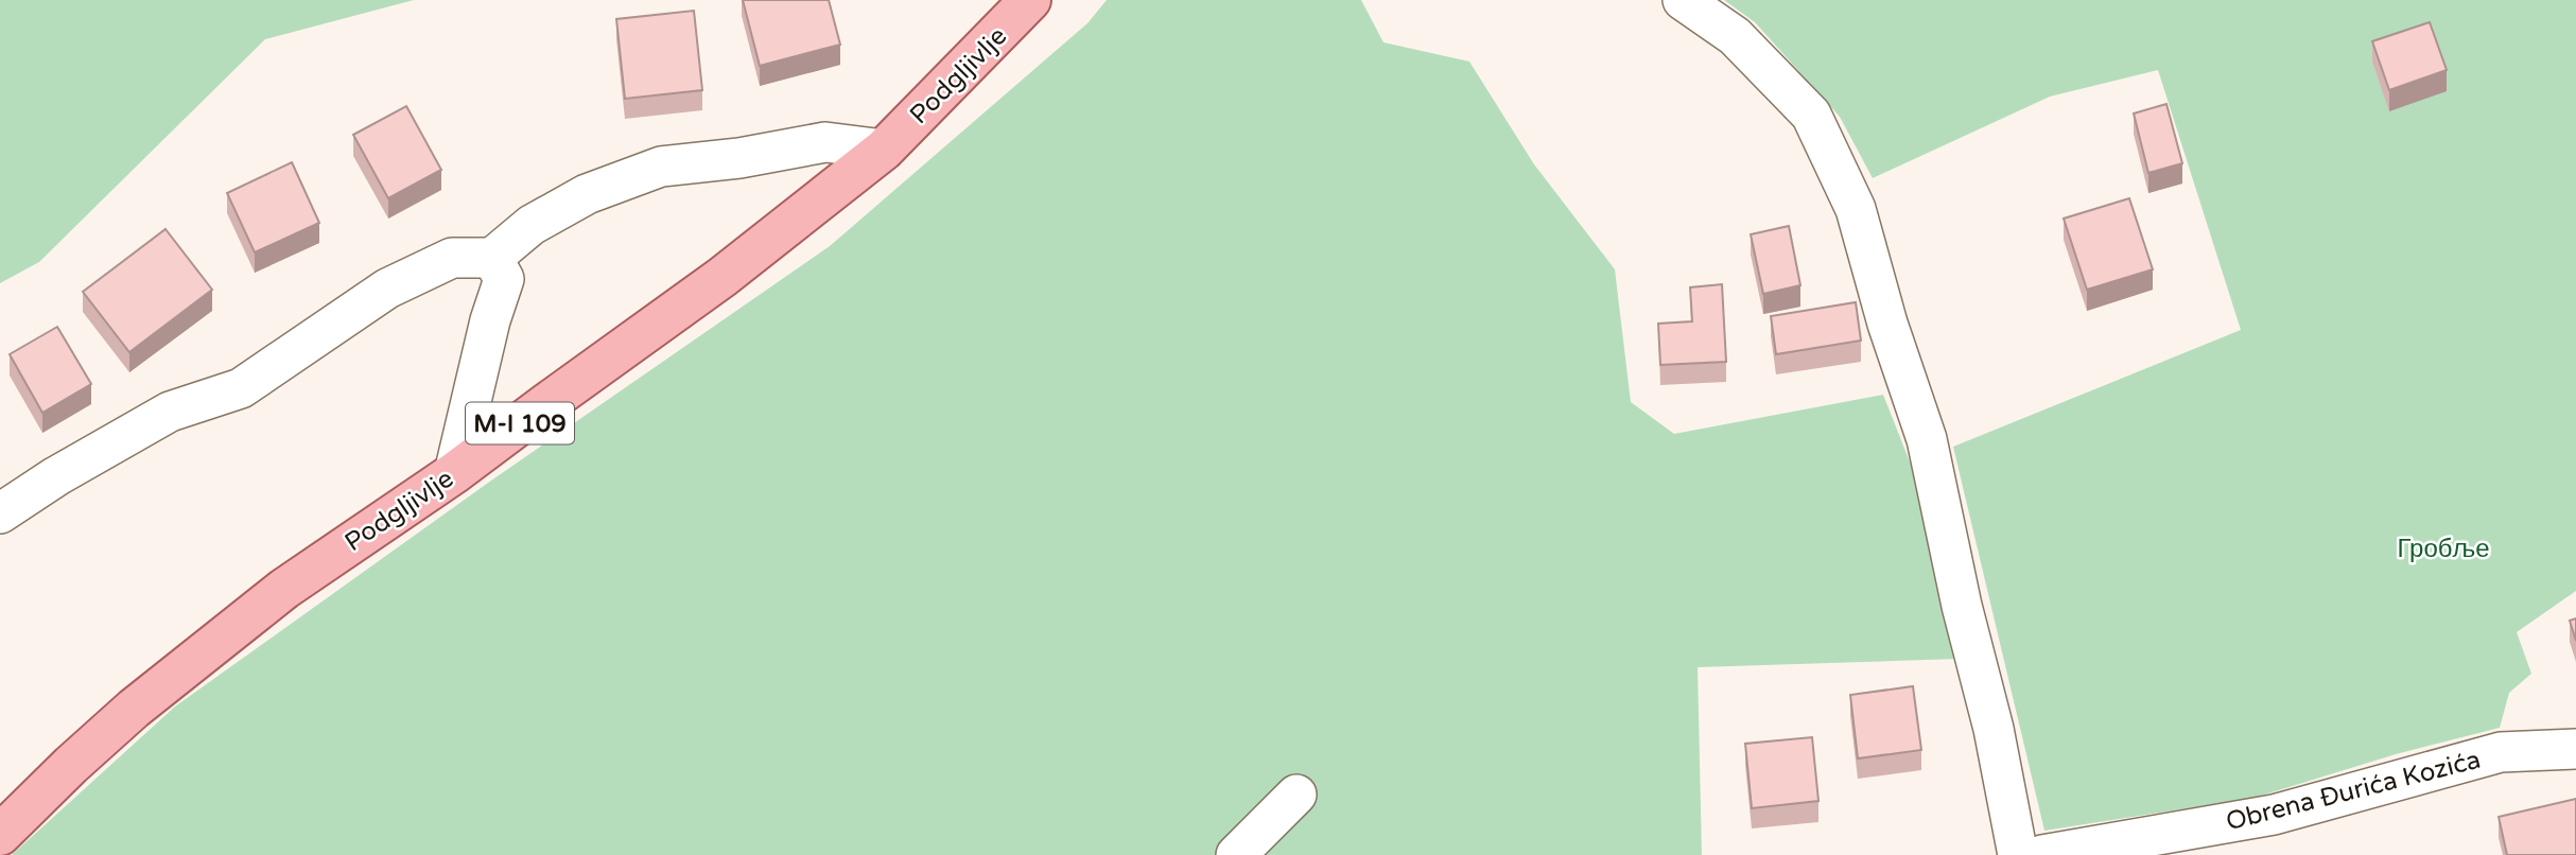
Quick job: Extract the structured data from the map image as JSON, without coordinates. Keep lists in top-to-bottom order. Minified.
{"streets":{"main road":["Podgljivlje","M-I 109"],"street":["Obrena Đurića Kozića"]},"parks":["Гробље"]}
